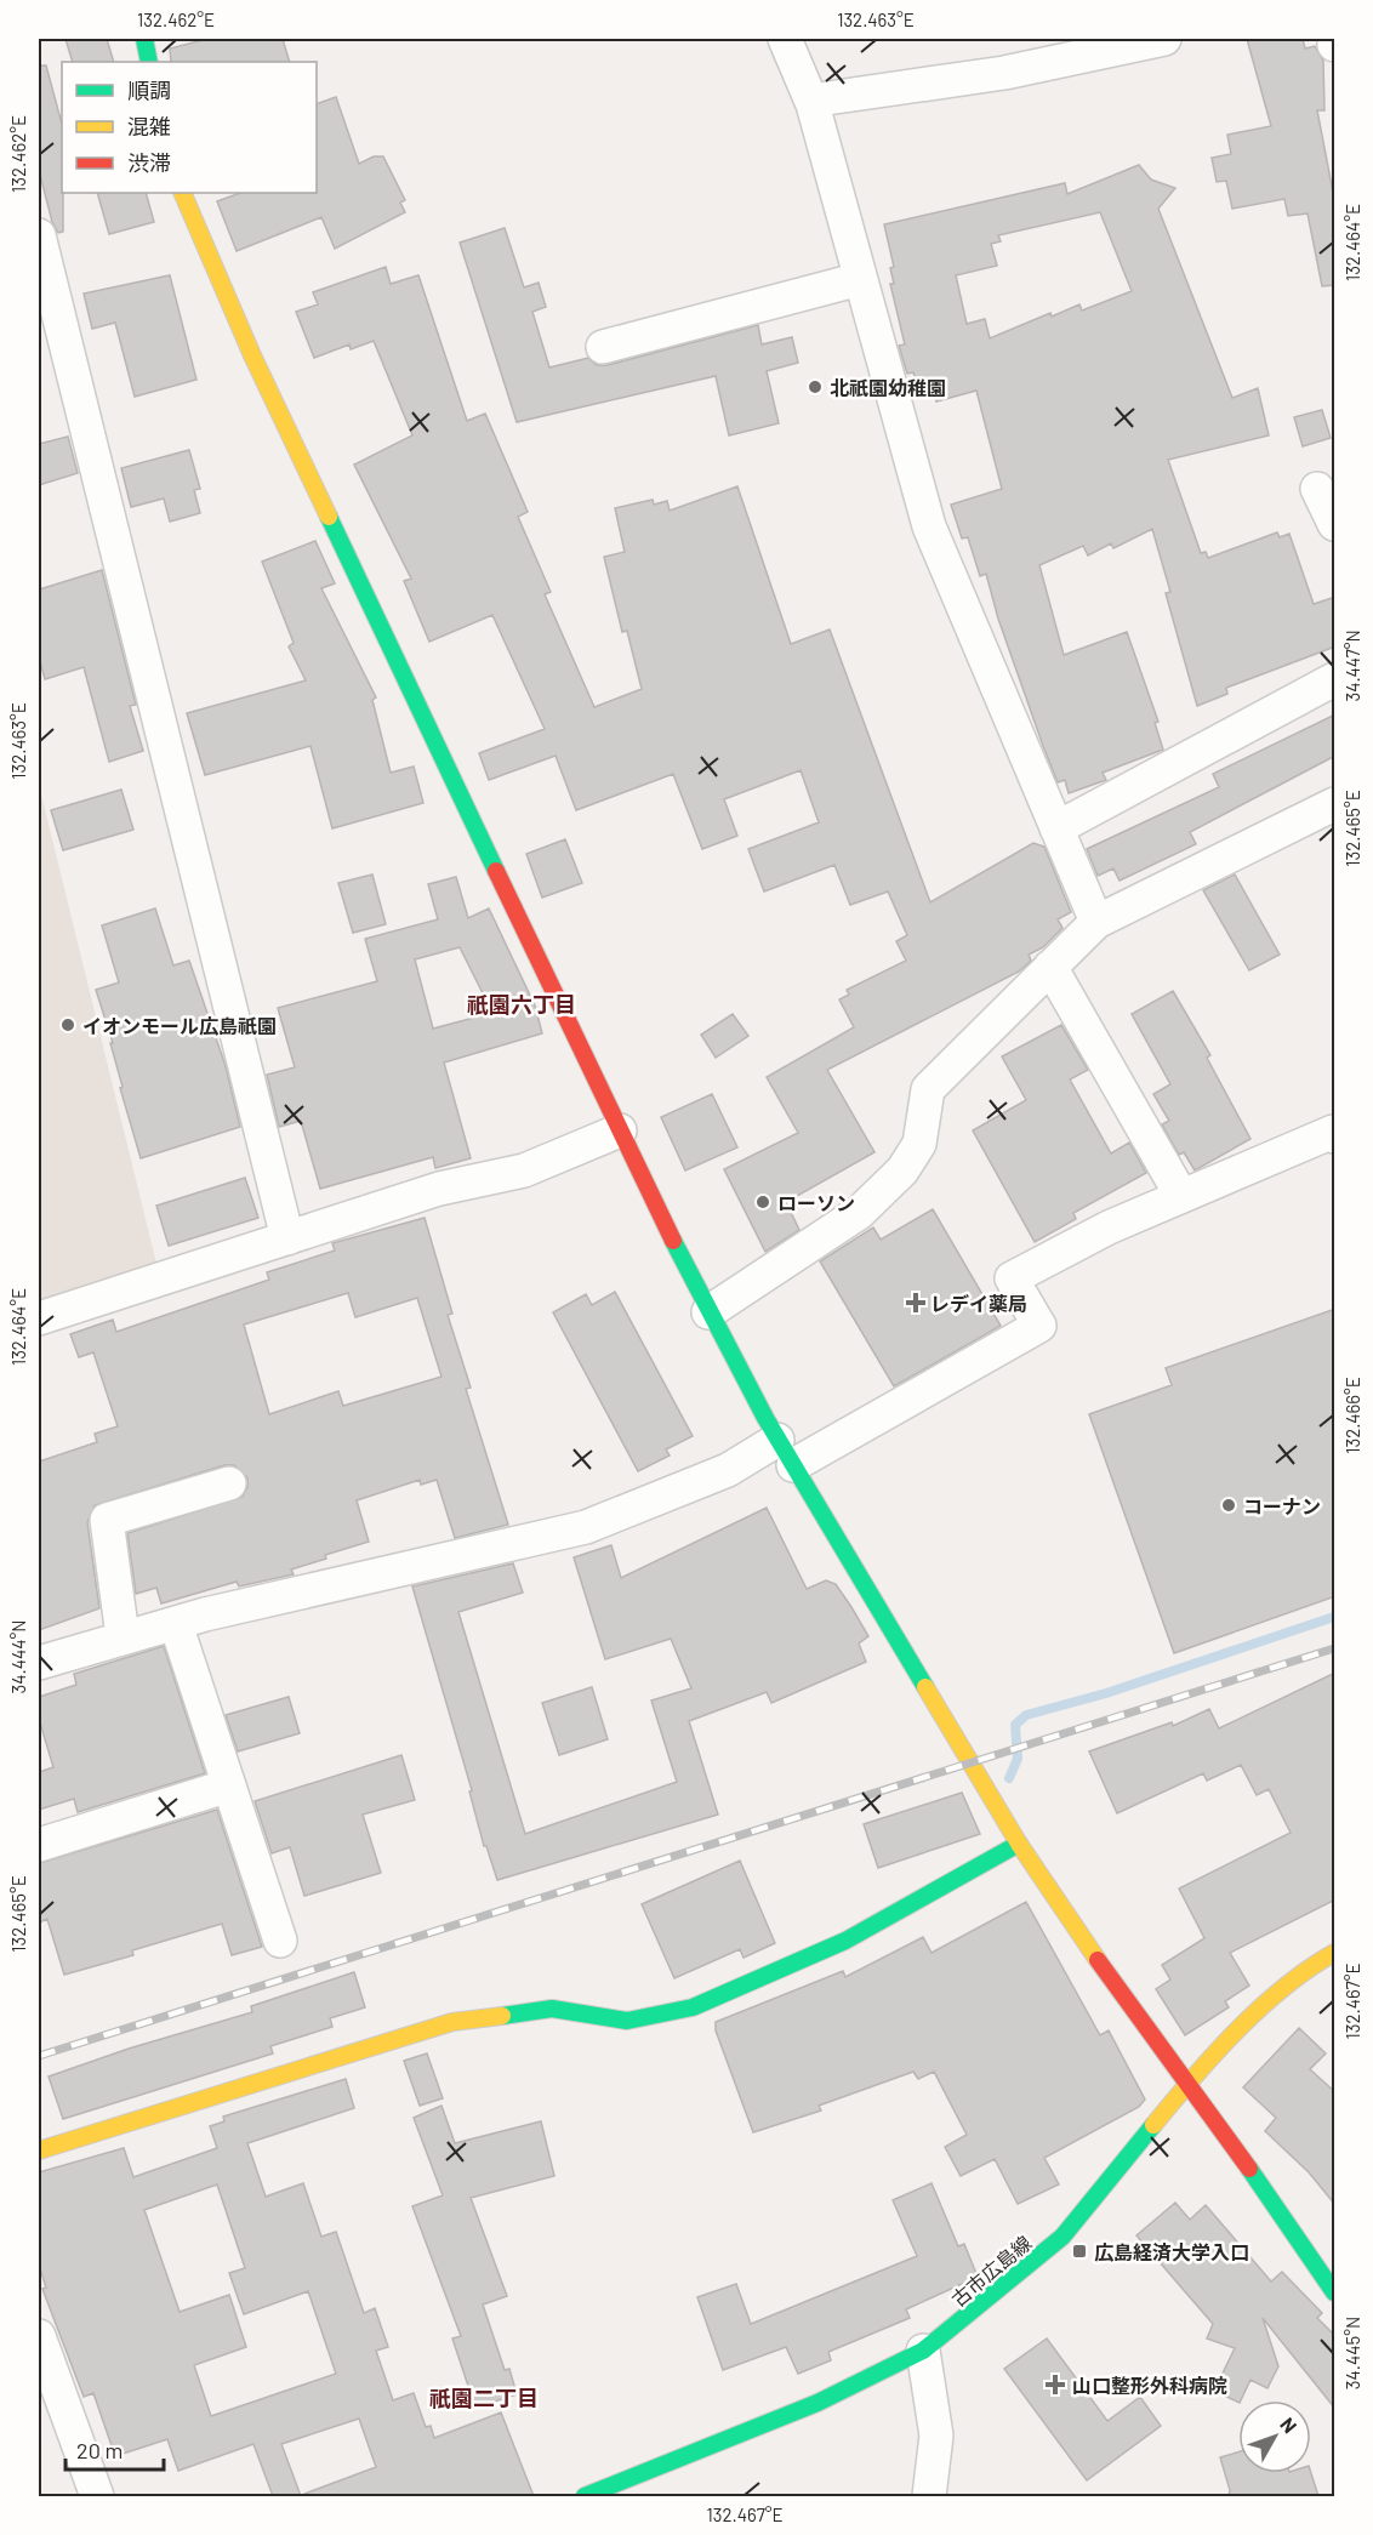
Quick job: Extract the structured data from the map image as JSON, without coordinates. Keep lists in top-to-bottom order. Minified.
{"streets":{"street":["古市広島線"]},"districts":["祇園六丁目","祇園二丁目"],"places":{"other":["北祇園幼稚園","イオンモール広島祇園","ローソン","コーナン"],"health":["レデイ薬局","山口整形外科病院"],"transit":["広島経済大学入口"]},"legend":["順調","混雑","渋滞"],"scale_bar":"20 m","north":"top right","coordinates":["132.462°E","132.463°E","132.464°E","34.447°N","132.465°E","132.466°E","34.444°N","132.467°E","34.445°N"]}
